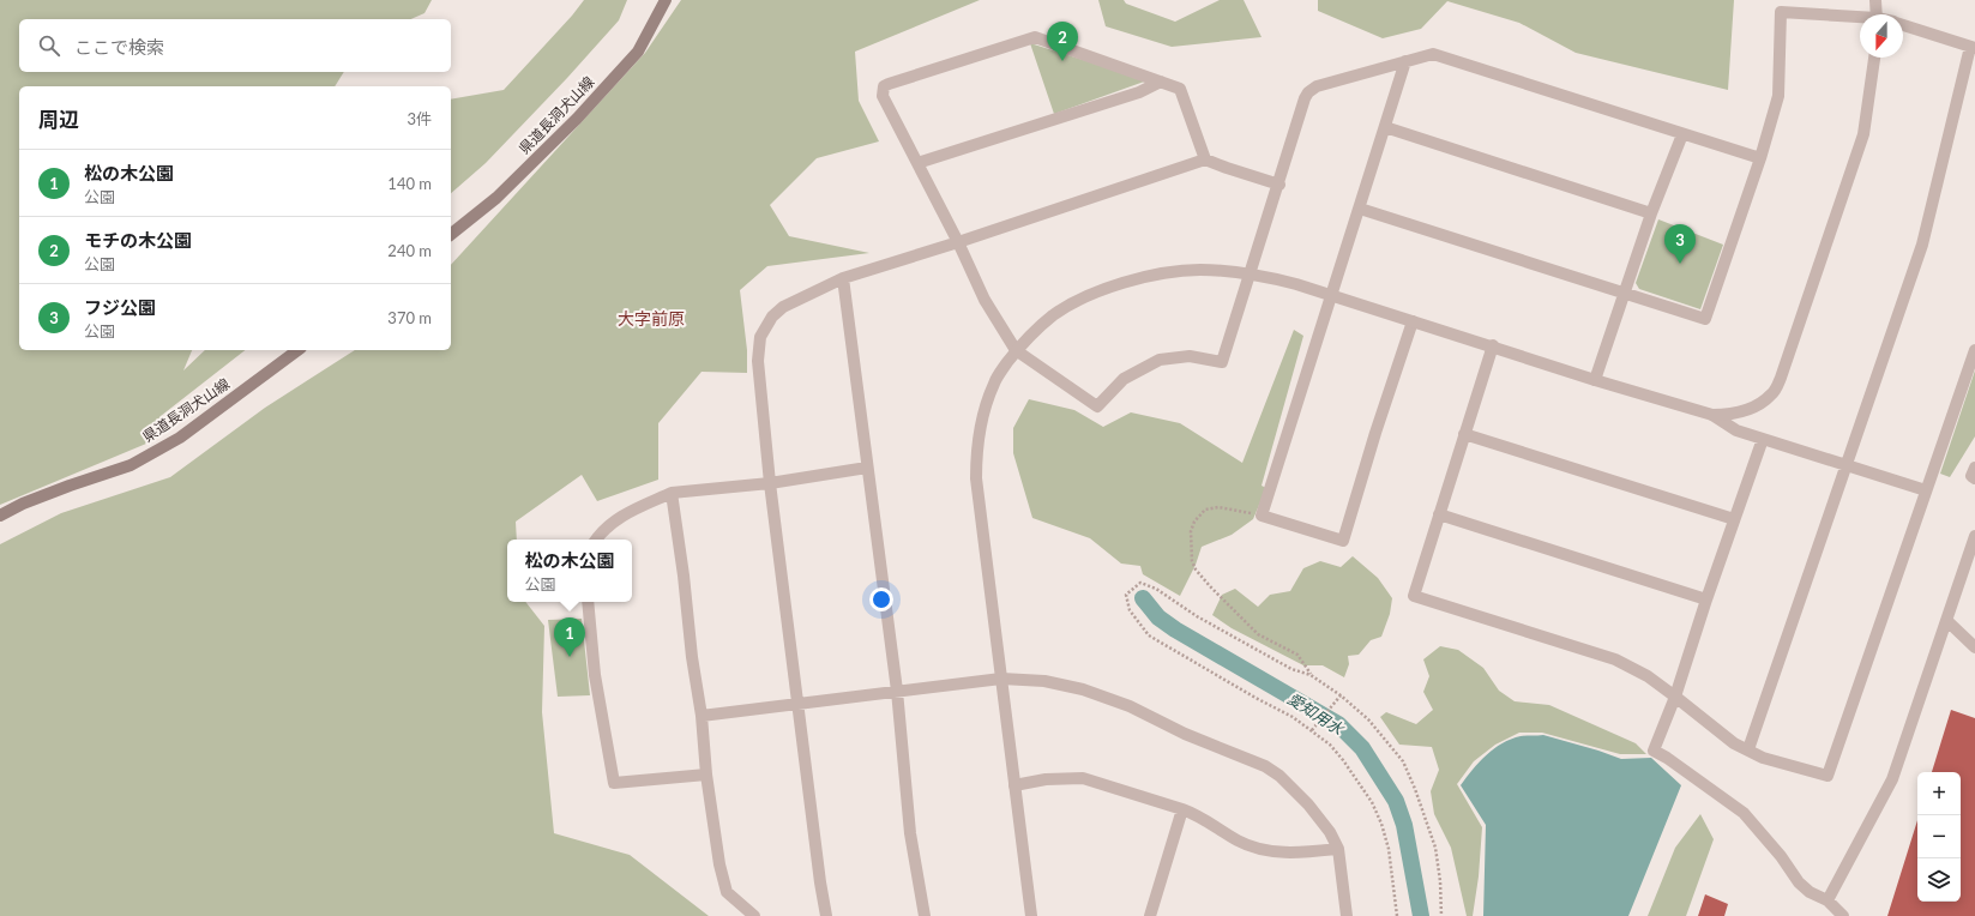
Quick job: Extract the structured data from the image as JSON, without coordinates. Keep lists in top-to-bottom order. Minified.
{"streets":{"main road":["県道長洞犬山線"]},"districts":["大字前原"],"water":["愛知用水"],"north":"bottom","page":{"search":"ここで検索","pins":["2","3","1"],"heading":["周辺","3件"],"list":[{"mark":"1","name":"松の木公園","note":"公園","value":"140 m"},{"mark":"2","name":"モチの木公園","note":"公園","value":"240 m"},{"mark":"3","name":"フジ公園","note":"公園","value":"370 m"}],"popup":["松の木公園","公園"],"map_buttons":["+","−"]}}
